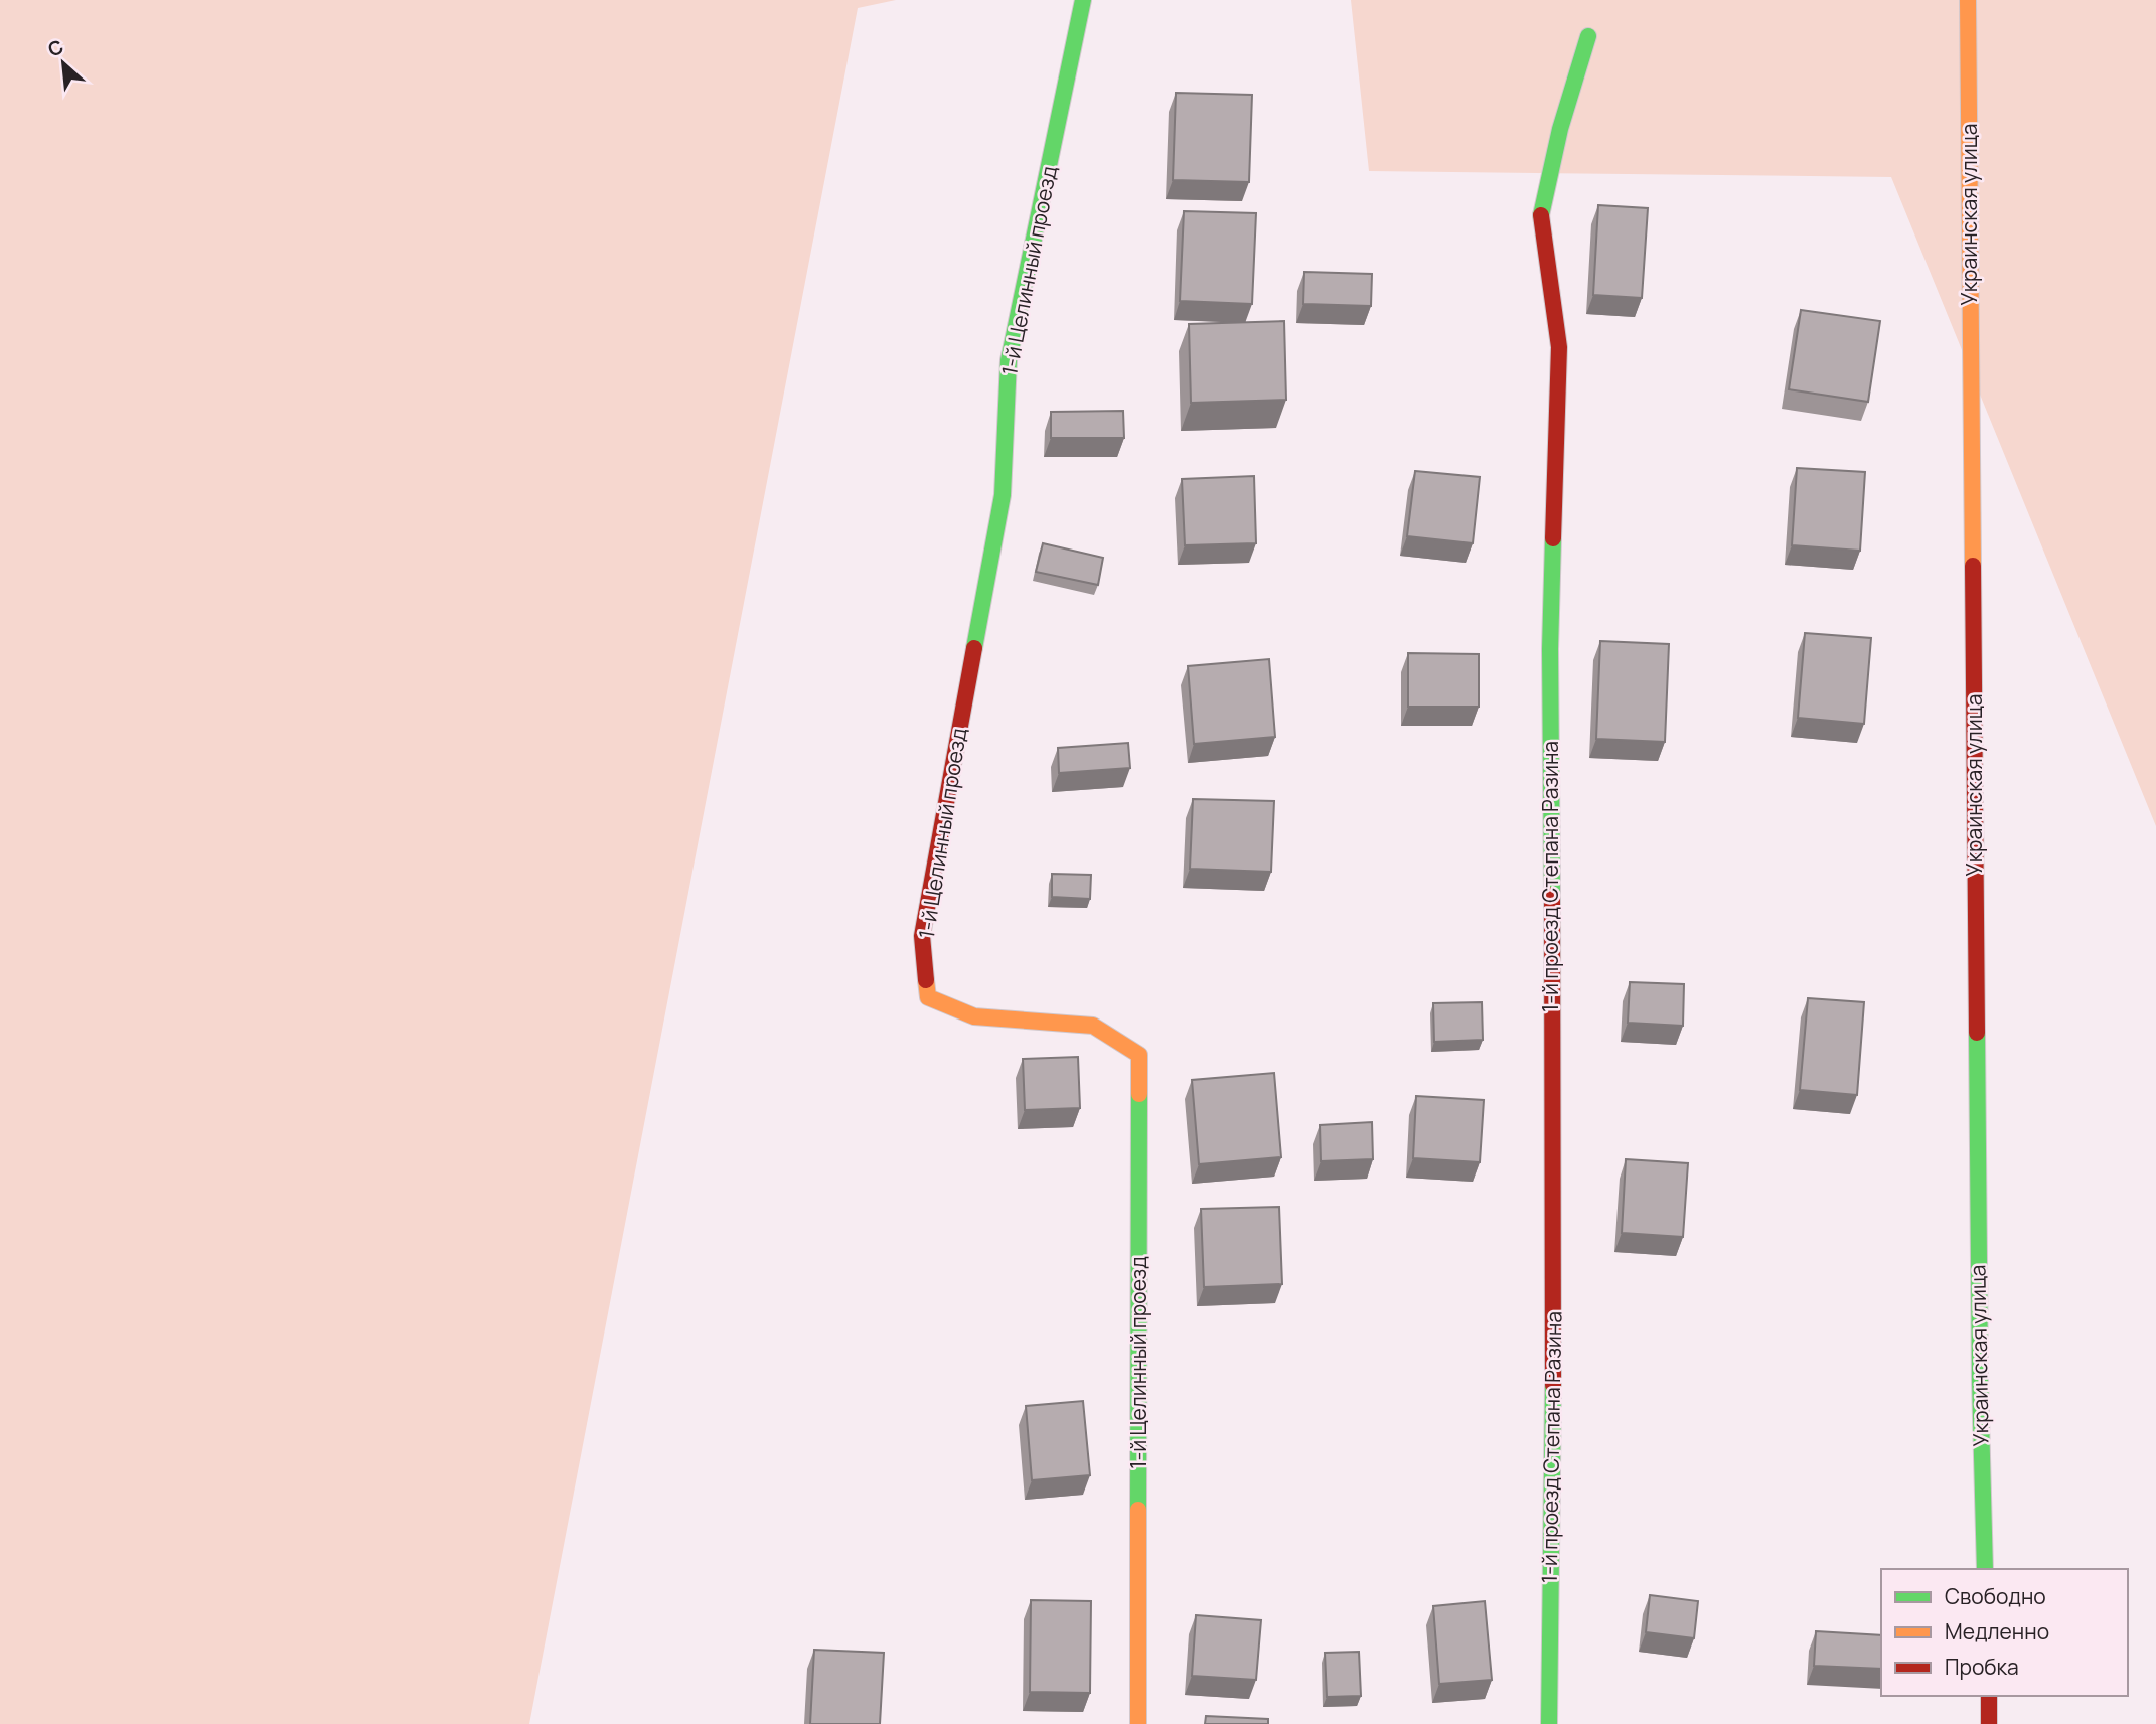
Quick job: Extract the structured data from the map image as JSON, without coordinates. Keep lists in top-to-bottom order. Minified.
{"streets":{"street":["Украинская улица","1-й Целинный проезд","1-й проезд Степана Разина"]},"legend":["Свободно","Медленно","Пробка"],"north":"top left"}
